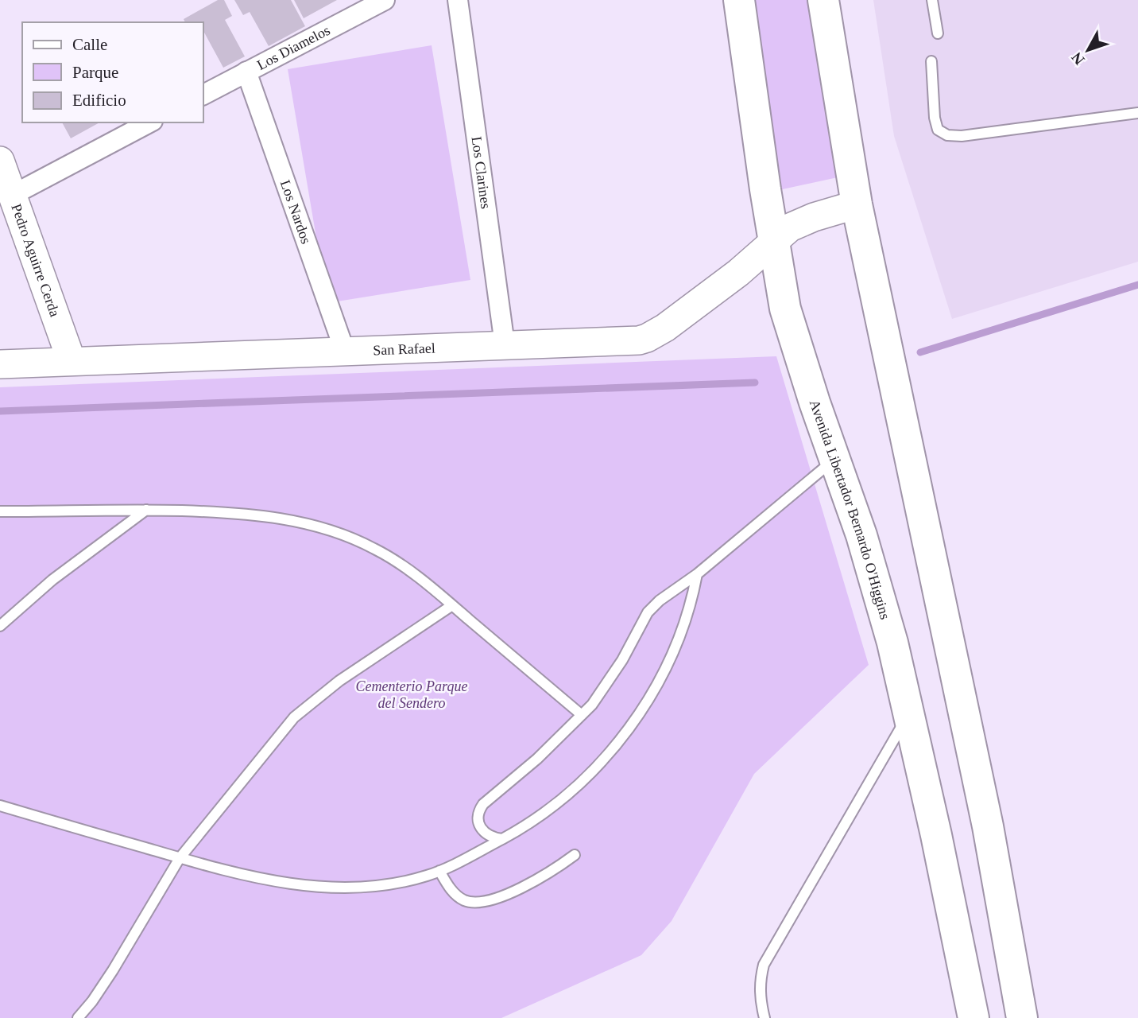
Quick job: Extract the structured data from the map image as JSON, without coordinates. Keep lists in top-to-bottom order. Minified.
{"streets":{"main road":["Avenida Libertador Bernardo O'Higgins"],"street":["Los Diamelos","Los Clarines","Los Nardos","Pedro Aguirre Cerda","San Rafael"]},"crossings":[["Los Diamelos","Los Nardos"],["Los Clarines","San Rafael"],["Los Nardos","San Rafael"],["Pedro Aguirre Cerda","San Rafael"],["San Rafael","Avenida Libertador Bernardo O'Higgins"]],"parks":["Cementerio Parque del Sendero"],"legend":["Calle","Parque","Edificio"],"north":"bottom left"}
